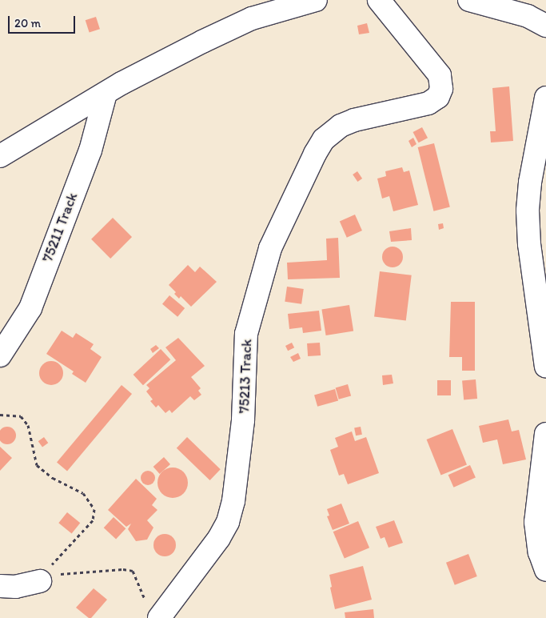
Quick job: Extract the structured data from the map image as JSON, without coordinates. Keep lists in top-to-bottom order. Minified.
{"streets":{"street":["75211 Track","75213 Track"]},"scale_bar":"20 m"}
